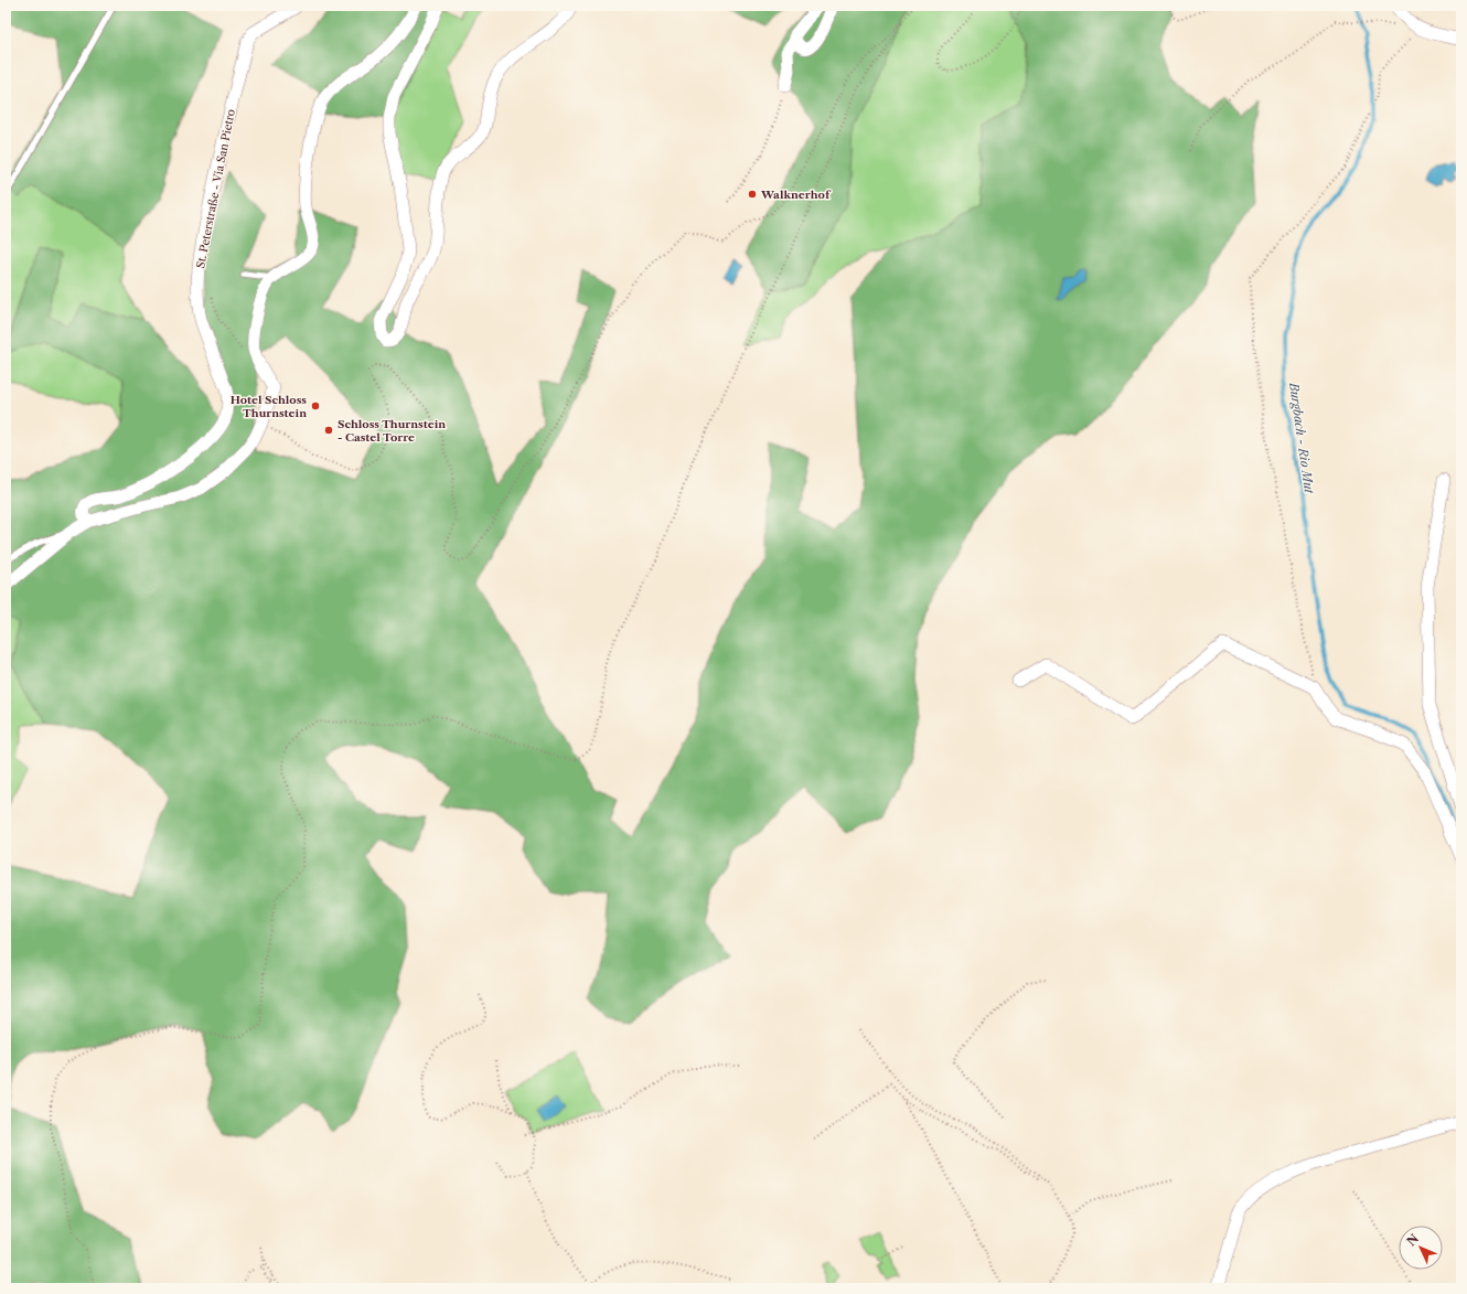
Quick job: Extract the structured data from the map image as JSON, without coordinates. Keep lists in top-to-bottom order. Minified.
{"streets":{"street":["St. Peterstraße - Via San Pietro"]},"water":["Burgbach - Rio Mut"],"places":["Walknerhof","Hotel Schloss Thurnstein","Schloss Thurnstein - Castel Torre"],"north":"top left"}
